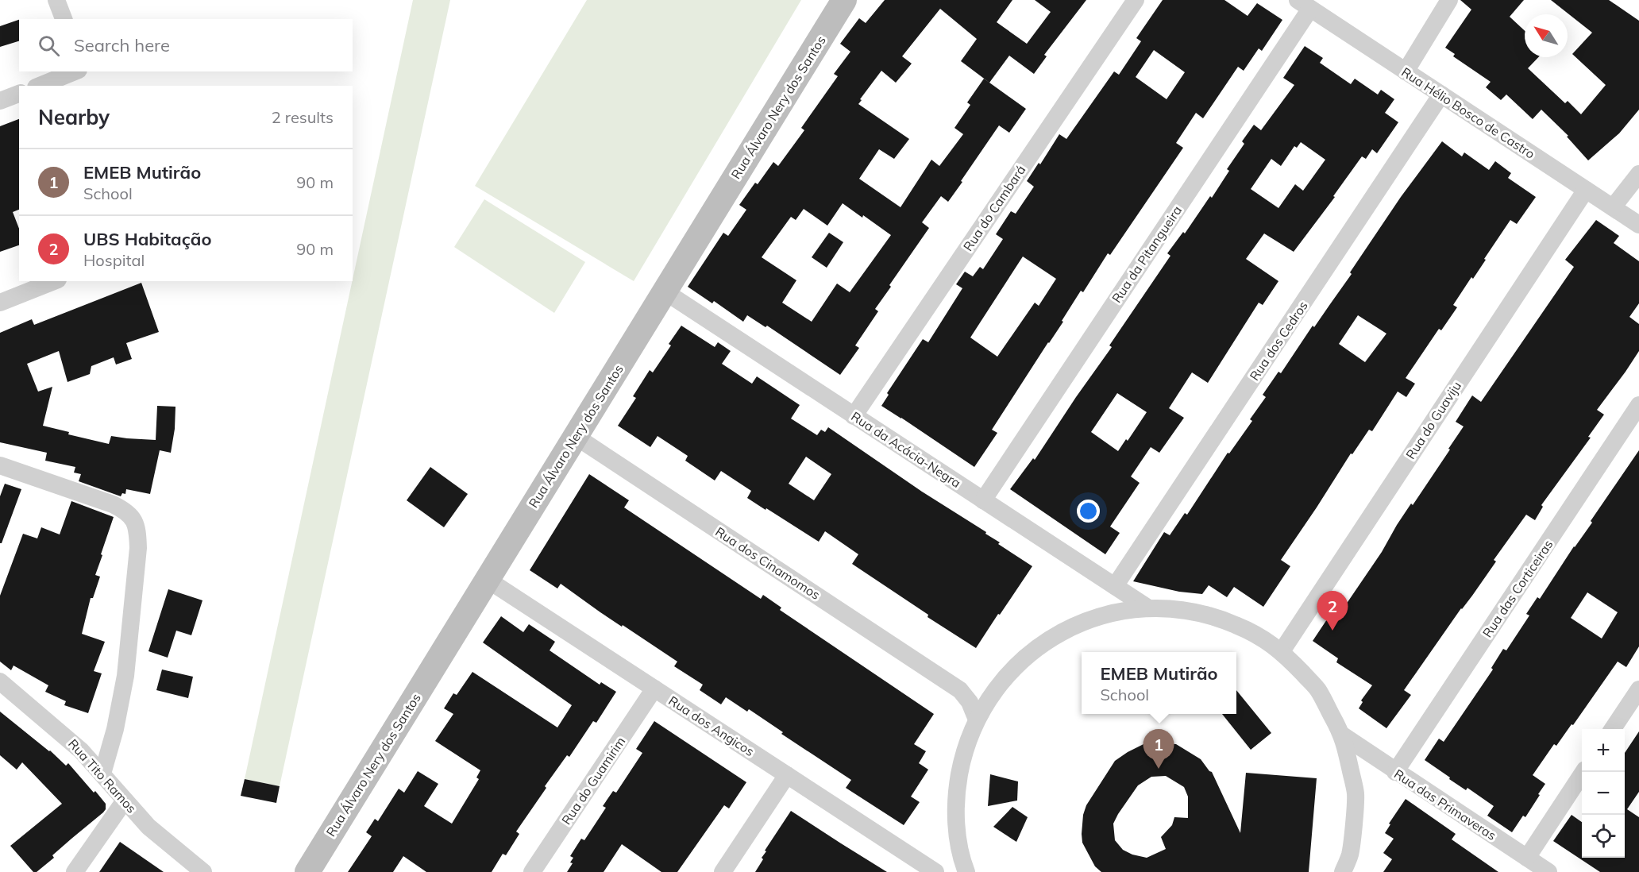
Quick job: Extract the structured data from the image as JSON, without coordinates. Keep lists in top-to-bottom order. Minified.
{"streets":{"main road":["Rua Álvaro Nery dos Santos"],"street":["Rua Hélio Bosco de Castro","Rua do Cambará","Rua da Pitangueira","Rua dos Cedros","Rua do Guaviju","Rua da Acácia-Negra","Rua dos Cinamomos","Rua das Corticeiras","Rua dos Angicos","Rua Tito Ramos","Rua do Guamirim","Rua das Primaveras"]},"crossings":[["Rua Álvaro Nery dos Santos","Rua da Acácia-Negra"],["Rua Álvaro Nery dos Santos","Rua dos Cinamomos"],["Rua Álvaro Nery dos Santos","Rua dos Angicos"],["Rua Hélio Bosco de Castro","Rua da Pitangueira"],["Rua Hélio Bosco de Castro","Rua dos Cedros"],["Rua Hélio Bosco de Castro","Rua do Guaviju"],["Rua do Cambará","Rua da Acácia-Negra"],["Rua da Pitangueira","Rua da Acácia-Negra"],["Rua dos Cedros","Rua da Acácia-Negra"],["Rua das Corticeiras","Rua das Primaveras"],["Rua dos Angicos","Rua do Guamirim"]],"north":"top left","page":{"search":"Search here","heading":["Nearby","2 results"],"list":[{"mark":"1","name":"EMEB Mutirão","note":"School","value":"90 m"},{"mark":"2","name":"UBS Habitação","note":"Hospital","value":"90 m"}],"pins":["2","1"],"popup":["EMEB Mutirão","School"],"map_buttons":["+","−"]}}
